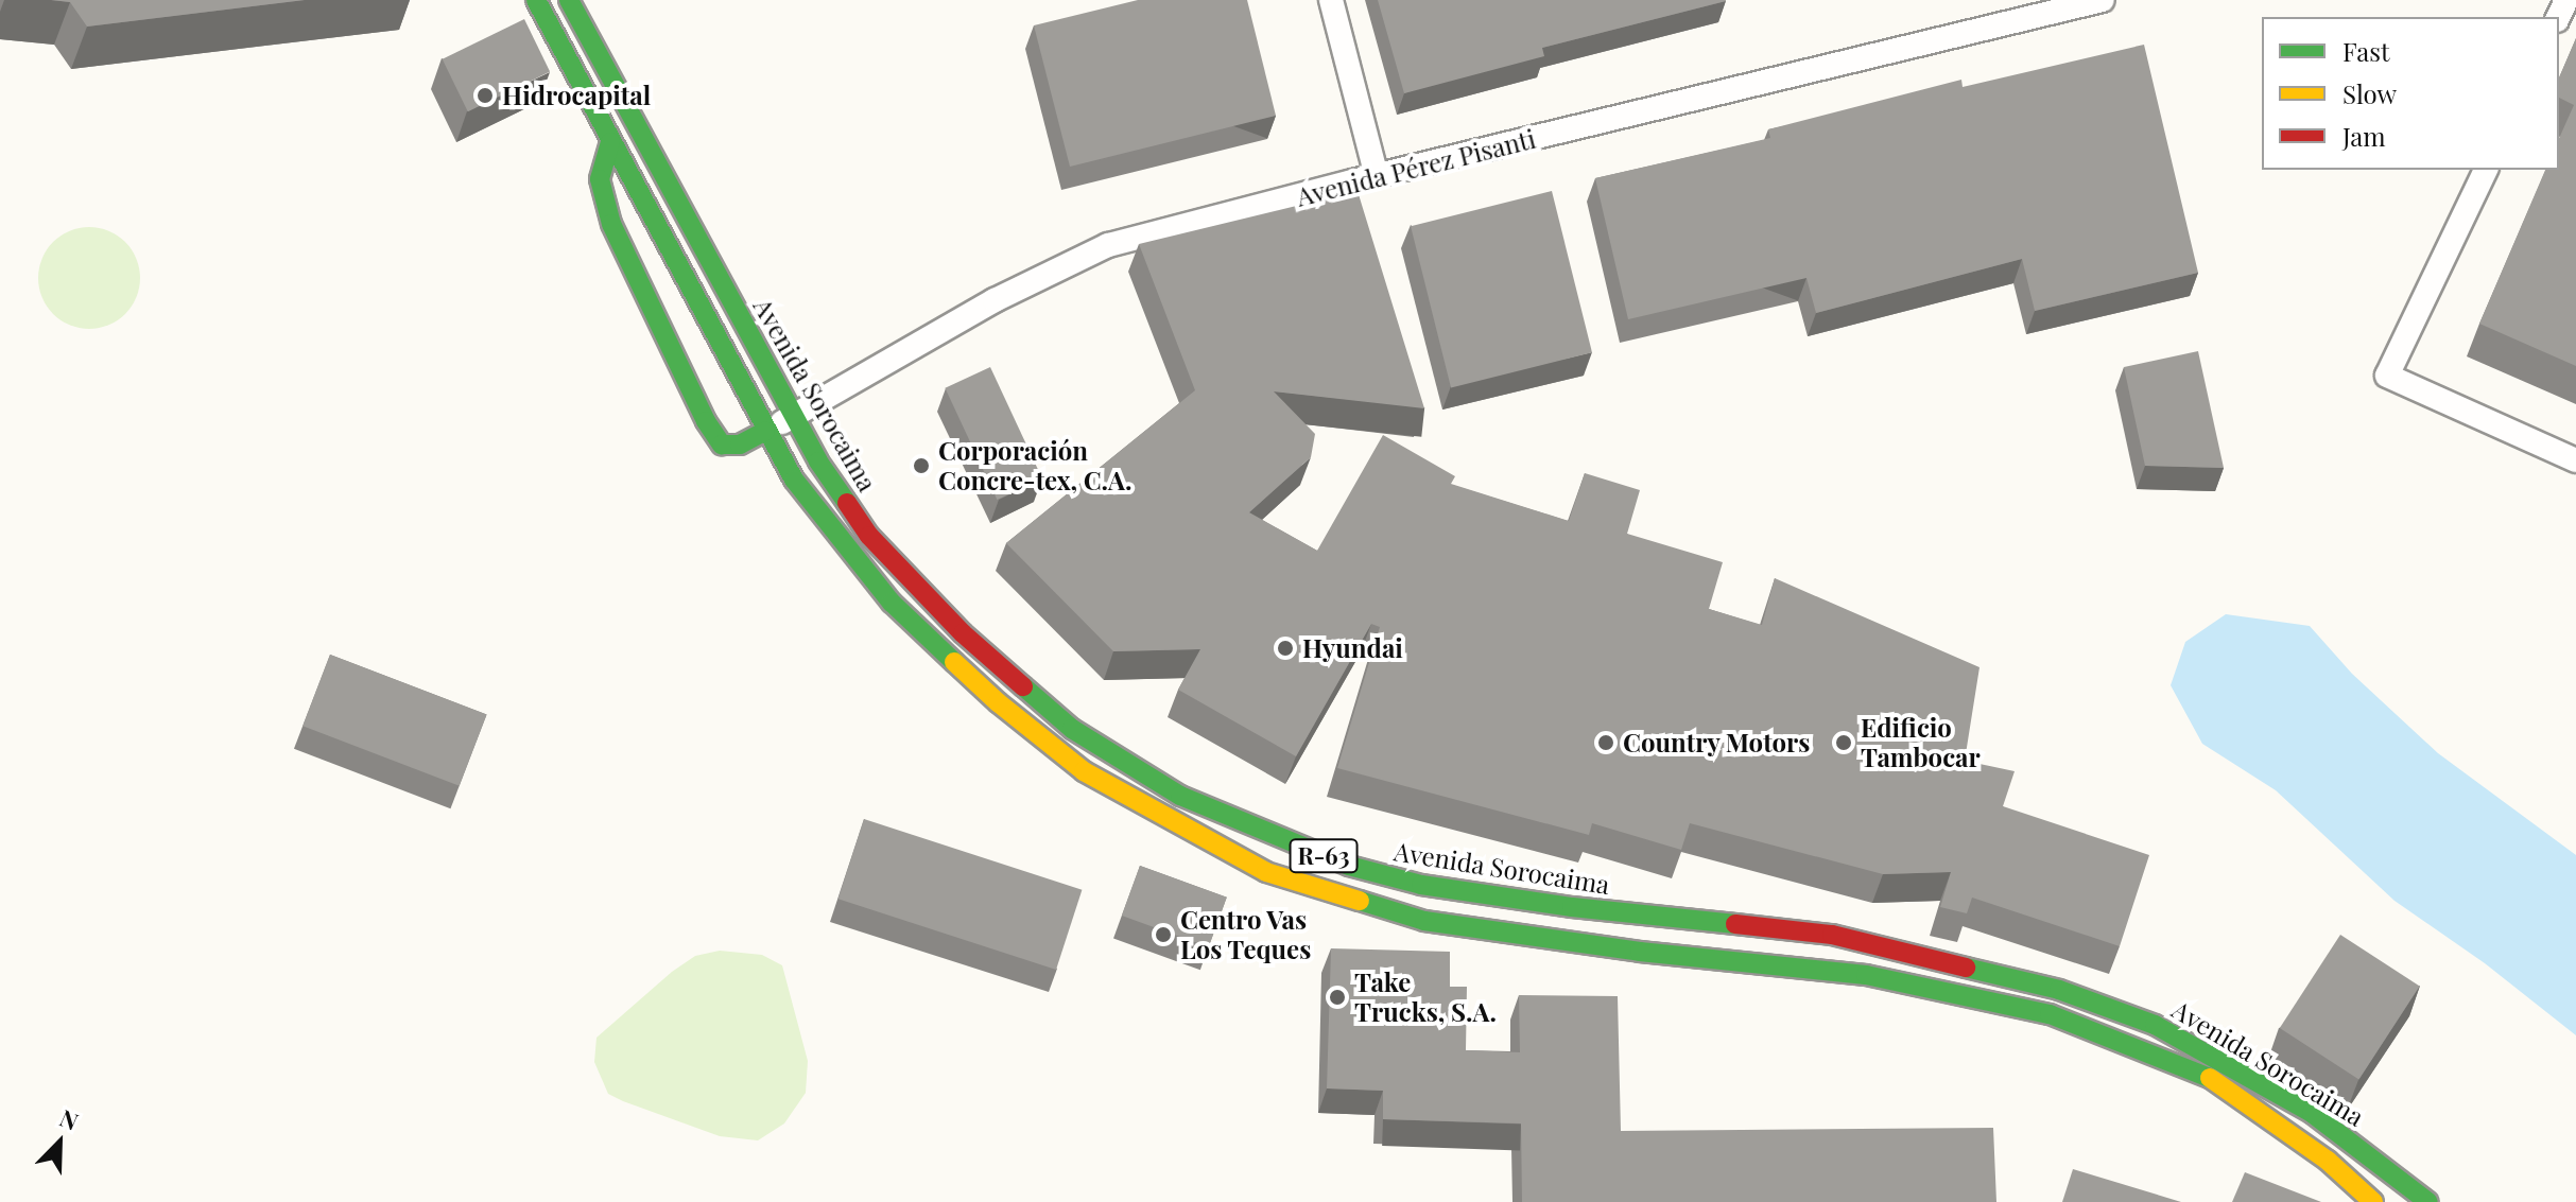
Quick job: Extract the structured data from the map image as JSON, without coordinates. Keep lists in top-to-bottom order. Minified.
{"streets":{"main road":["Avenida Sorocaima","R-63"],"street":["Avenida Pérez Pisanti"]},"crossings":[["Avenida Pérez Pisanti","Avenida Sorocaima"]],"places":["Hidrocapital","Corporación Concre-tex, C.A.","Hyundai","Country Motors","Edificio Tambocar","Centro Vas Los Teques","Take Trucks, S.A."],"legend":["Fast","Slow","Jam"],"north":"top right"}
